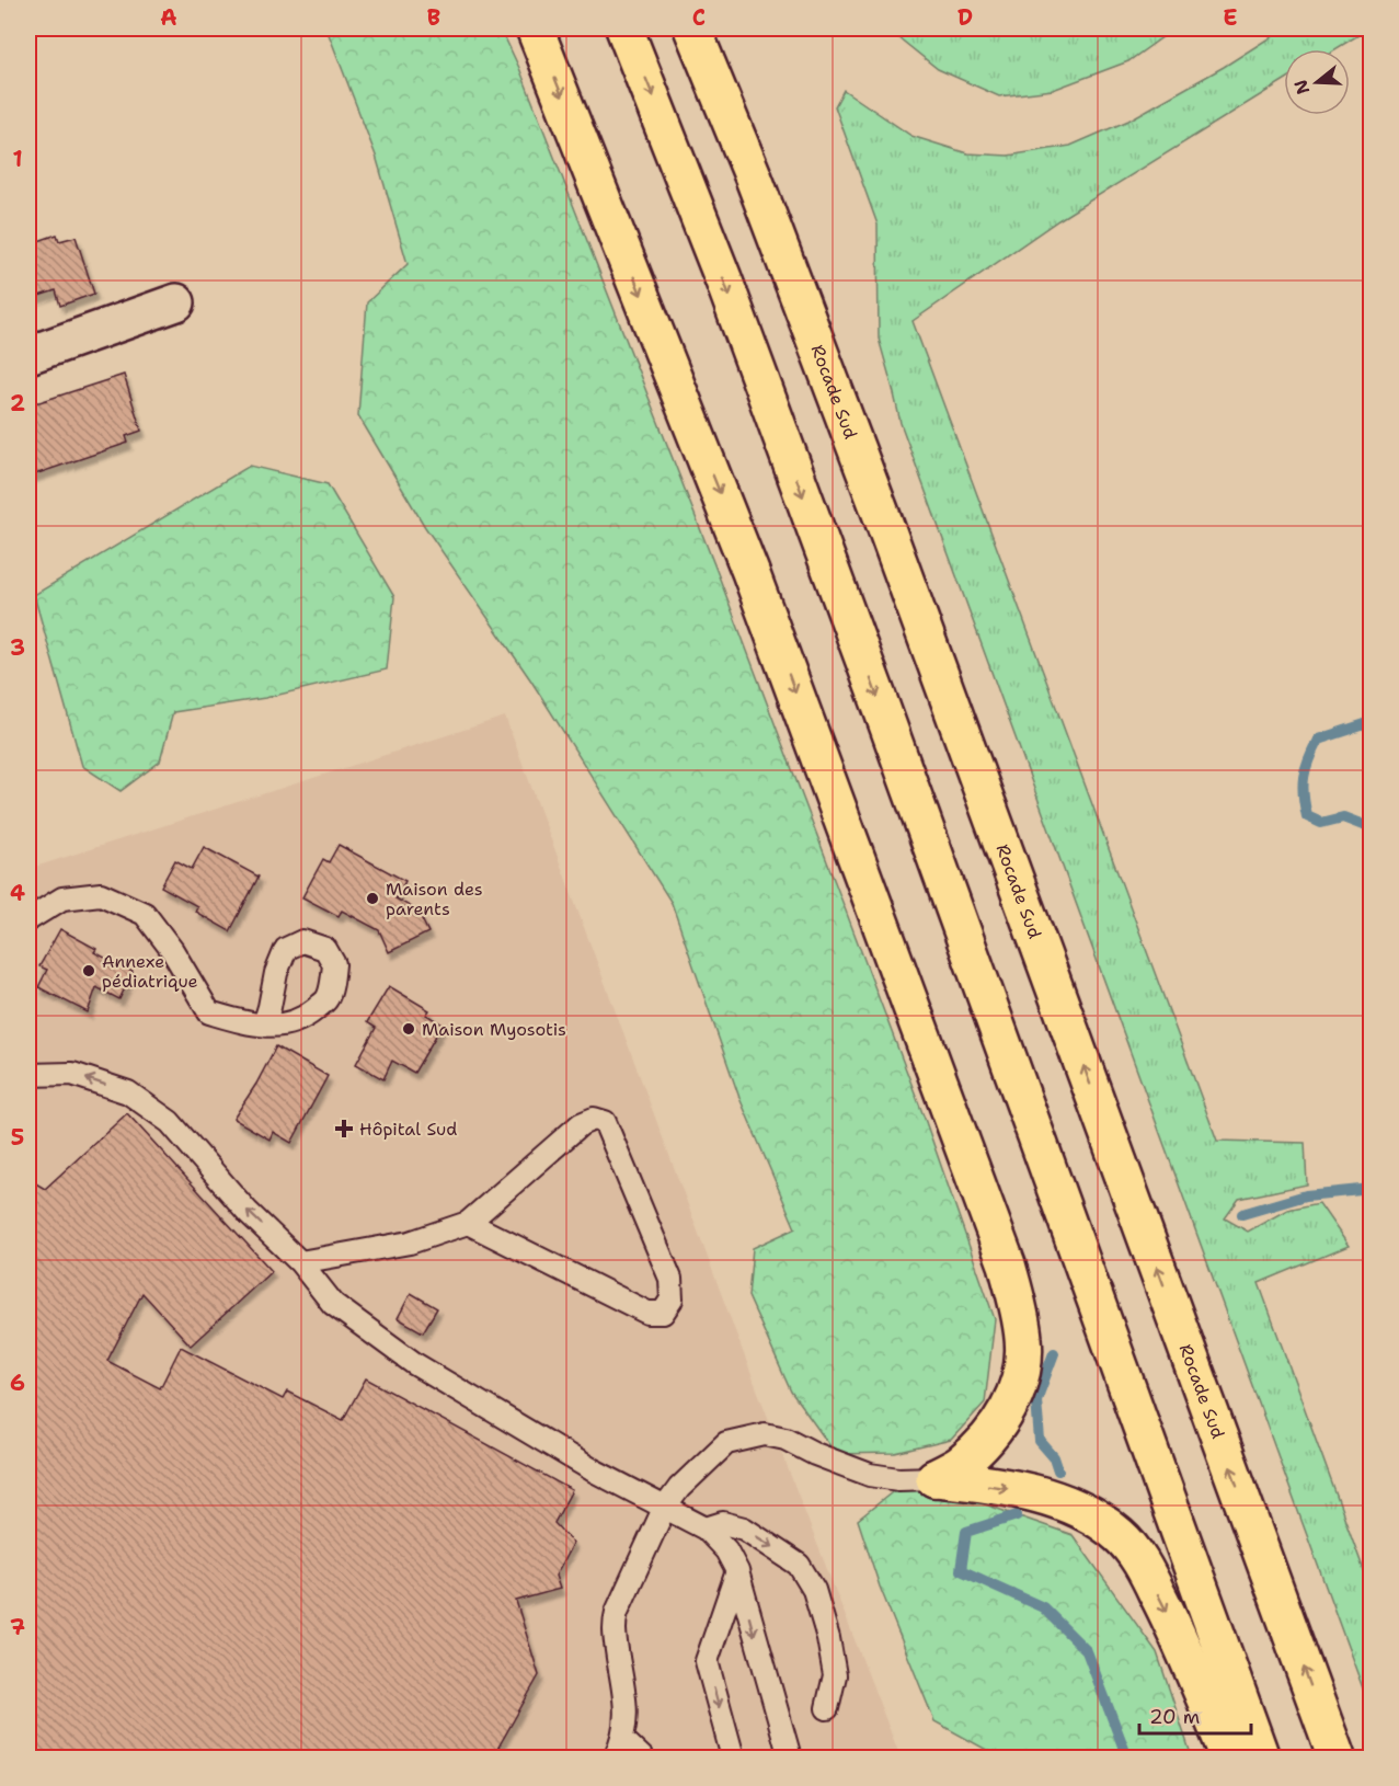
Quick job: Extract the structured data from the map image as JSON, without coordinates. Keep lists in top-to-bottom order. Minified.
{"streets":{"highway":["Rocade Sud"]},"places":{"other":["Maison des parents","Annexe pédiatrique","Maison Myosotis"],"health":["Hôpital Sud"]},"scale_bar":"20 m","north":"left","grid":{"columns":["A","B","C","D","E"],"rows":["1","2","3","4","5","6","7"]}}
